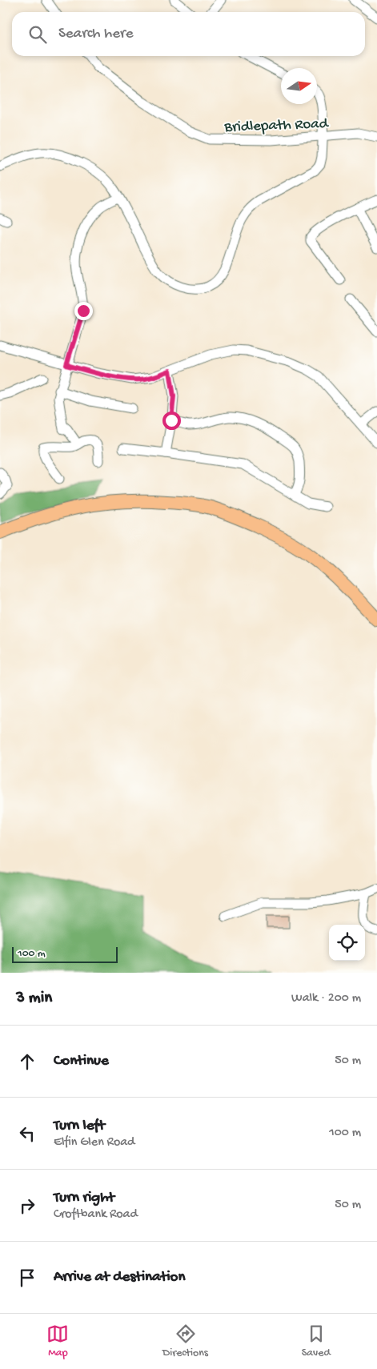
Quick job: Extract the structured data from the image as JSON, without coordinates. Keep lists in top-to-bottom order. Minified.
{"streets":{"street":["Bridlepath Road"]},"scale_bar":"100 m","north":"right","page":{"search":"Search here","scale":"100 m","heading":["3 min","Walk · 200 m"],"list":[["Continue","50 m"],["Turn left","Elfin Glen Road","100 m"],["Turn right","Croftbank Road","50 m"],"Arrive at destination"],"nav":["Map","Directions","Saved"]}}
